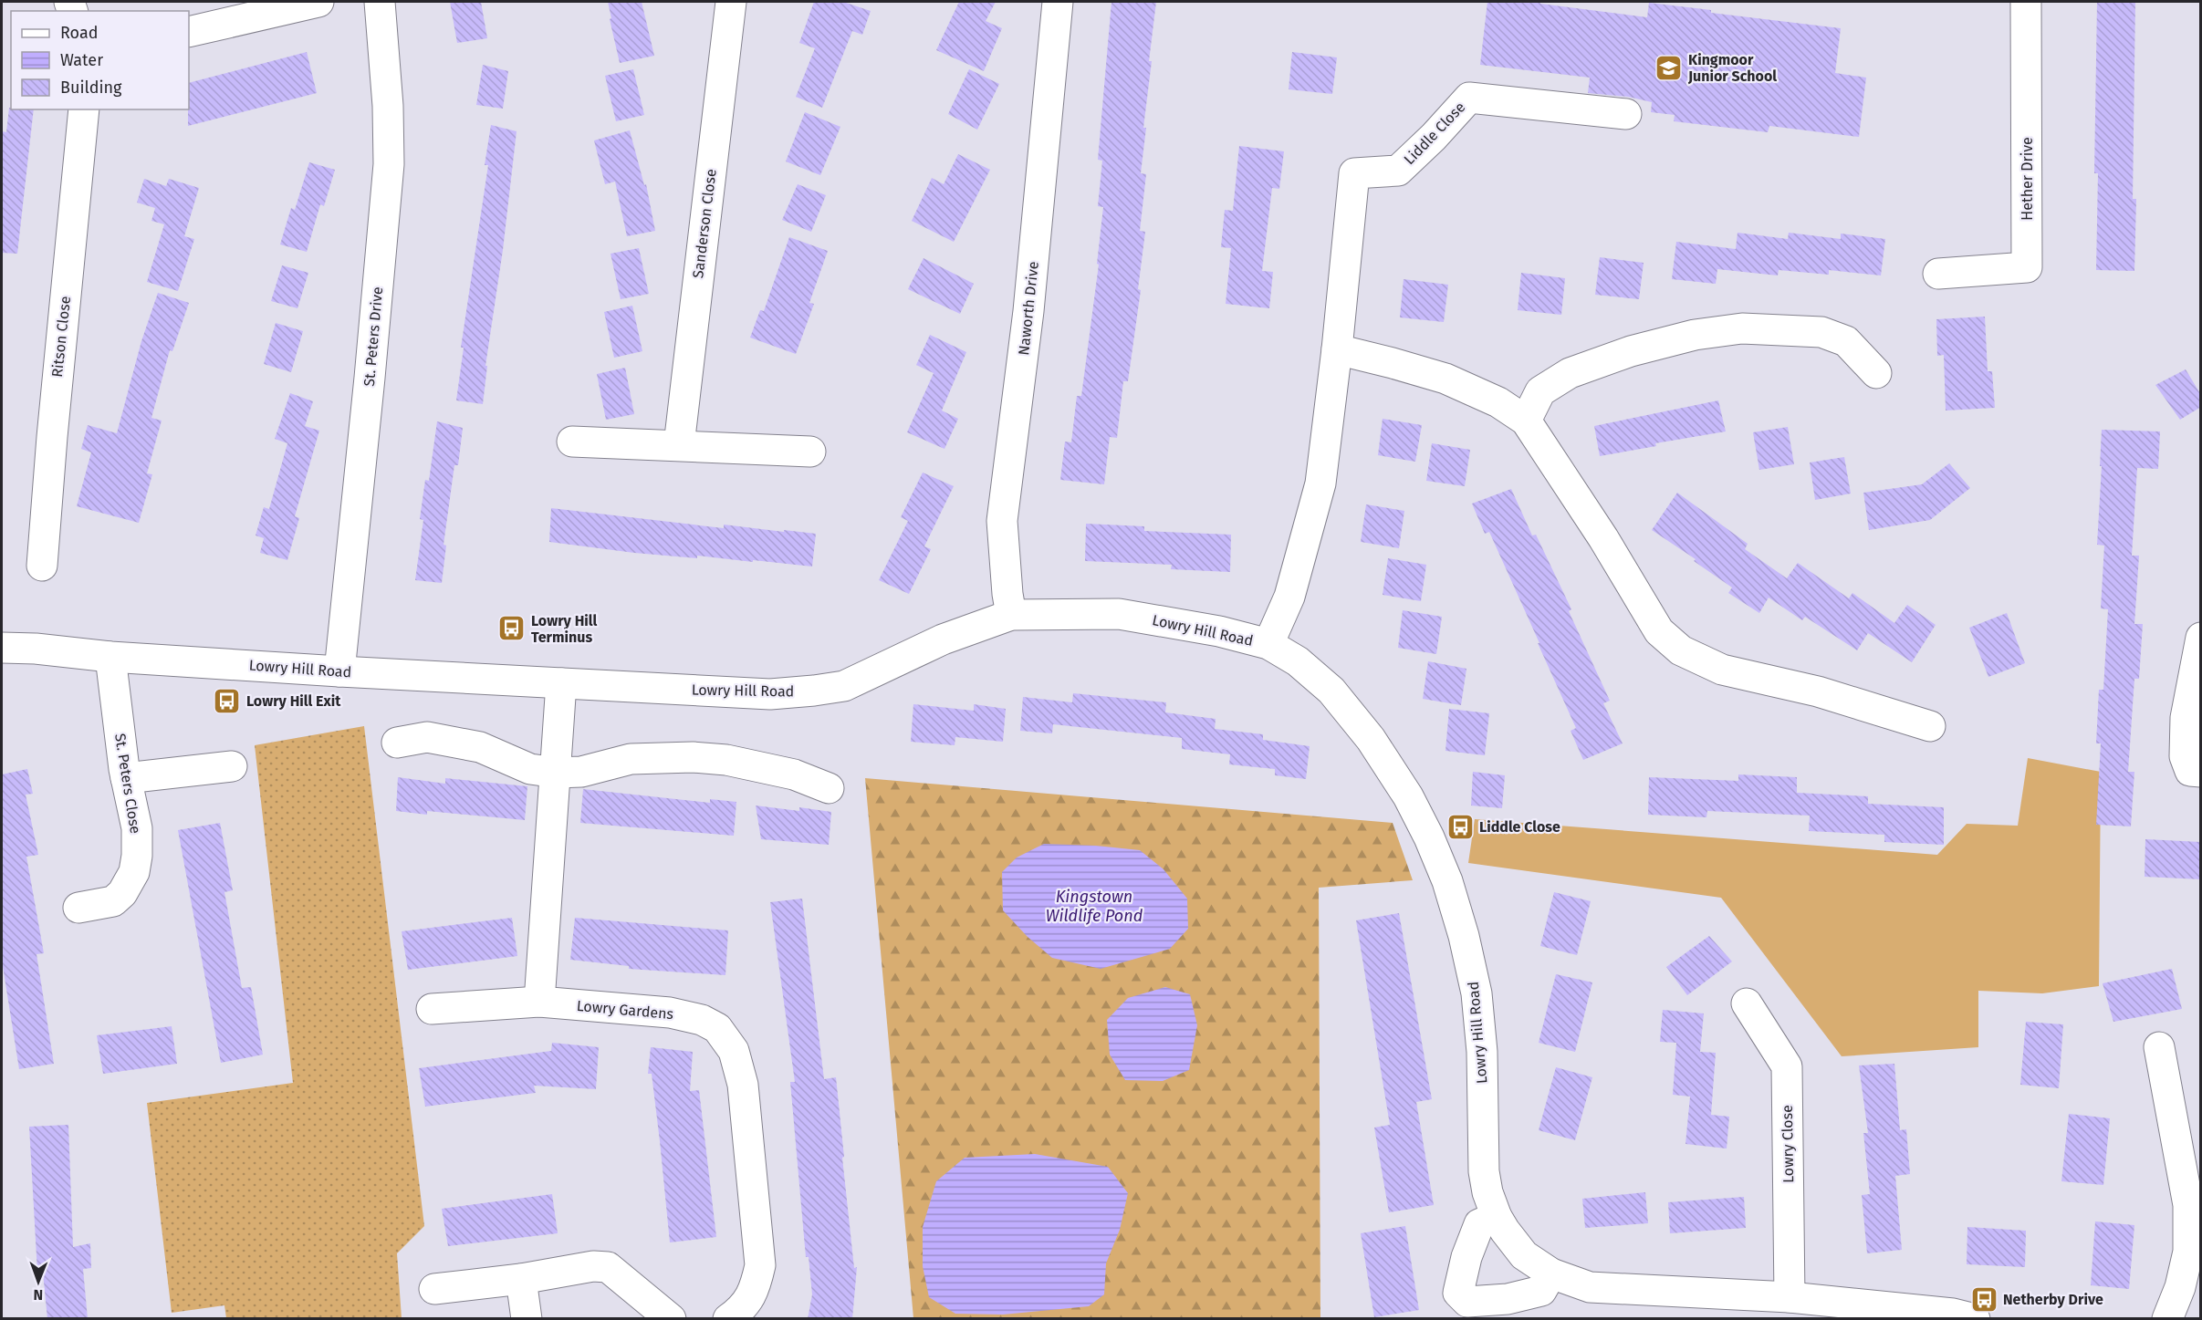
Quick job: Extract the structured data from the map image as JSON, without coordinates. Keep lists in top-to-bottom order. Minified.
{"streets":{"street":["Liddle Close","Hether Drive","Sanderson Close","Naworth Drive","Ritson Close","St. Peters Drive","Lowry Hill Road","St. Peters Close","Lowry Gardens","Lowry Close"]},"crossings":[["Liddle Close","Lowry Hill Road"],["Naworth Drive","Lowry Hill Road"],["St. Peters Drive","Lowry Hill Road"],["Lowry Hill Road","St. Peters Close"],["Lowry Hill Road","Lowry Close"]],"water":["Kingstown Wildlife Pond"],"places":{"school or university":["Kingmoor Junior School"],"bus stop":["Lowry Hill Terminus","Lowry Hill Exit","Liddle Close","Netherby Drive"]},"legend":["Road","Water","Building"],"north":"bottom"}
